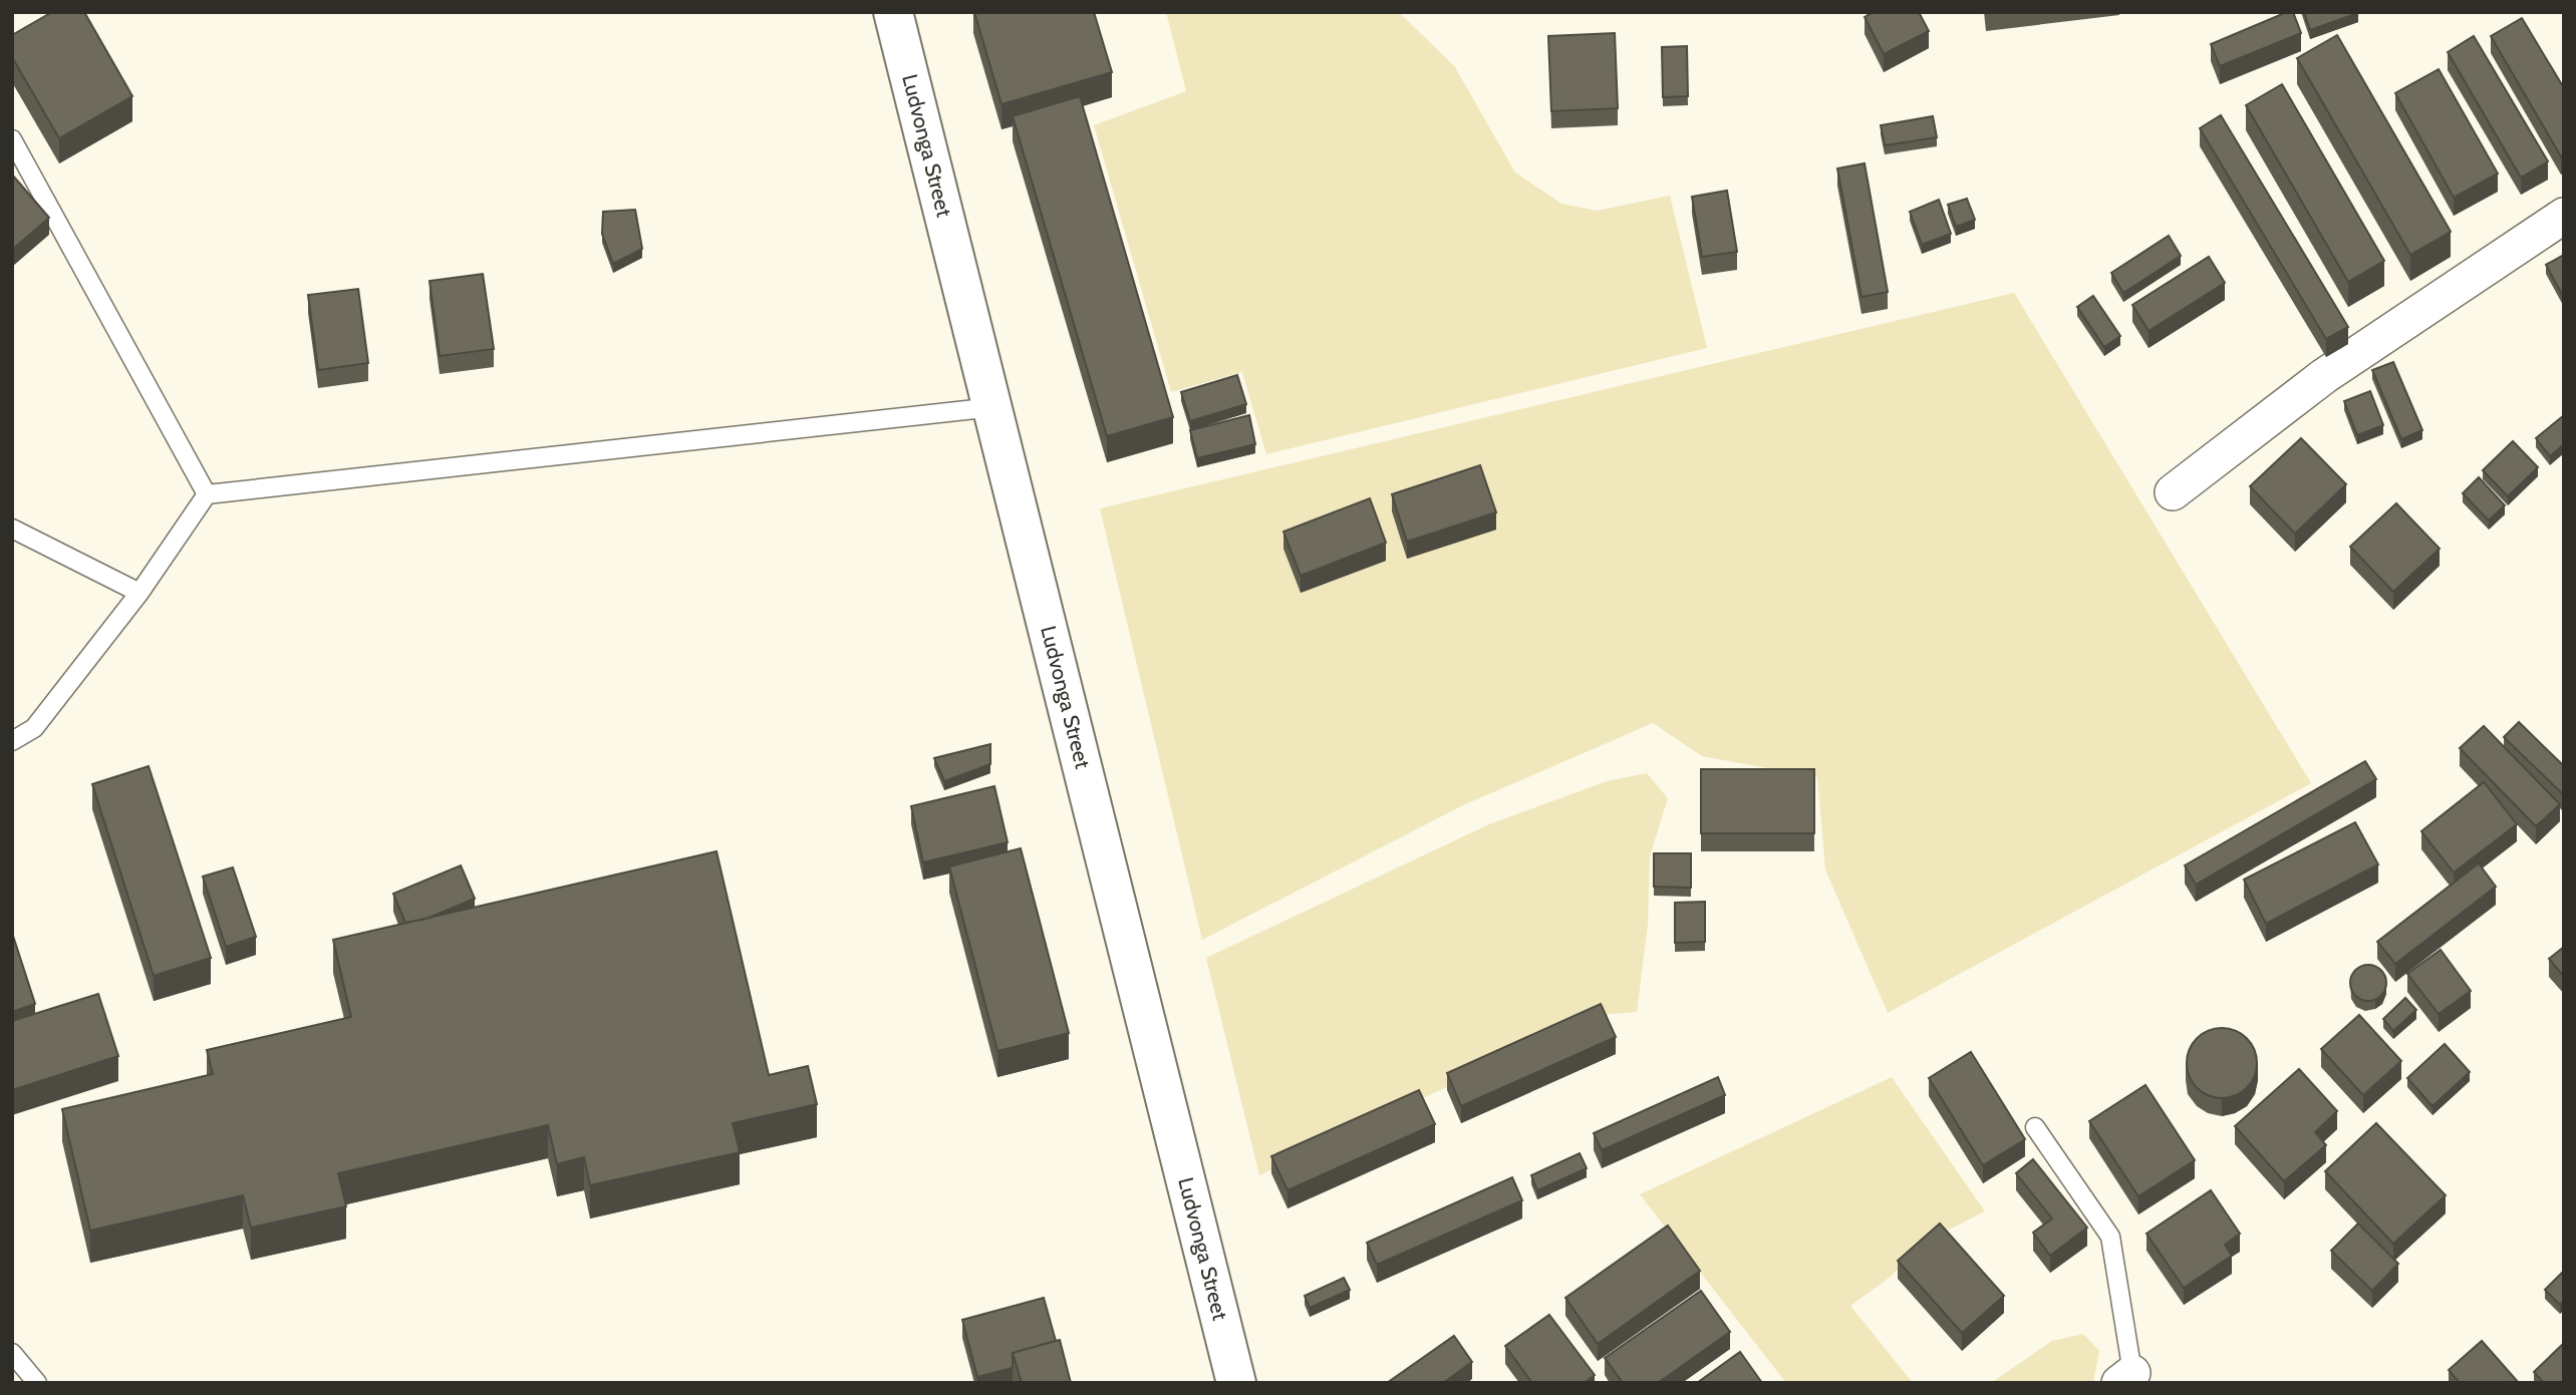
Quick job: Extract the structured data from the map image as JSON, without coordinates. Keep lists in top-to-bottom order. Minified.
{"streets":{"street":["Ludvonga Street"]}}
